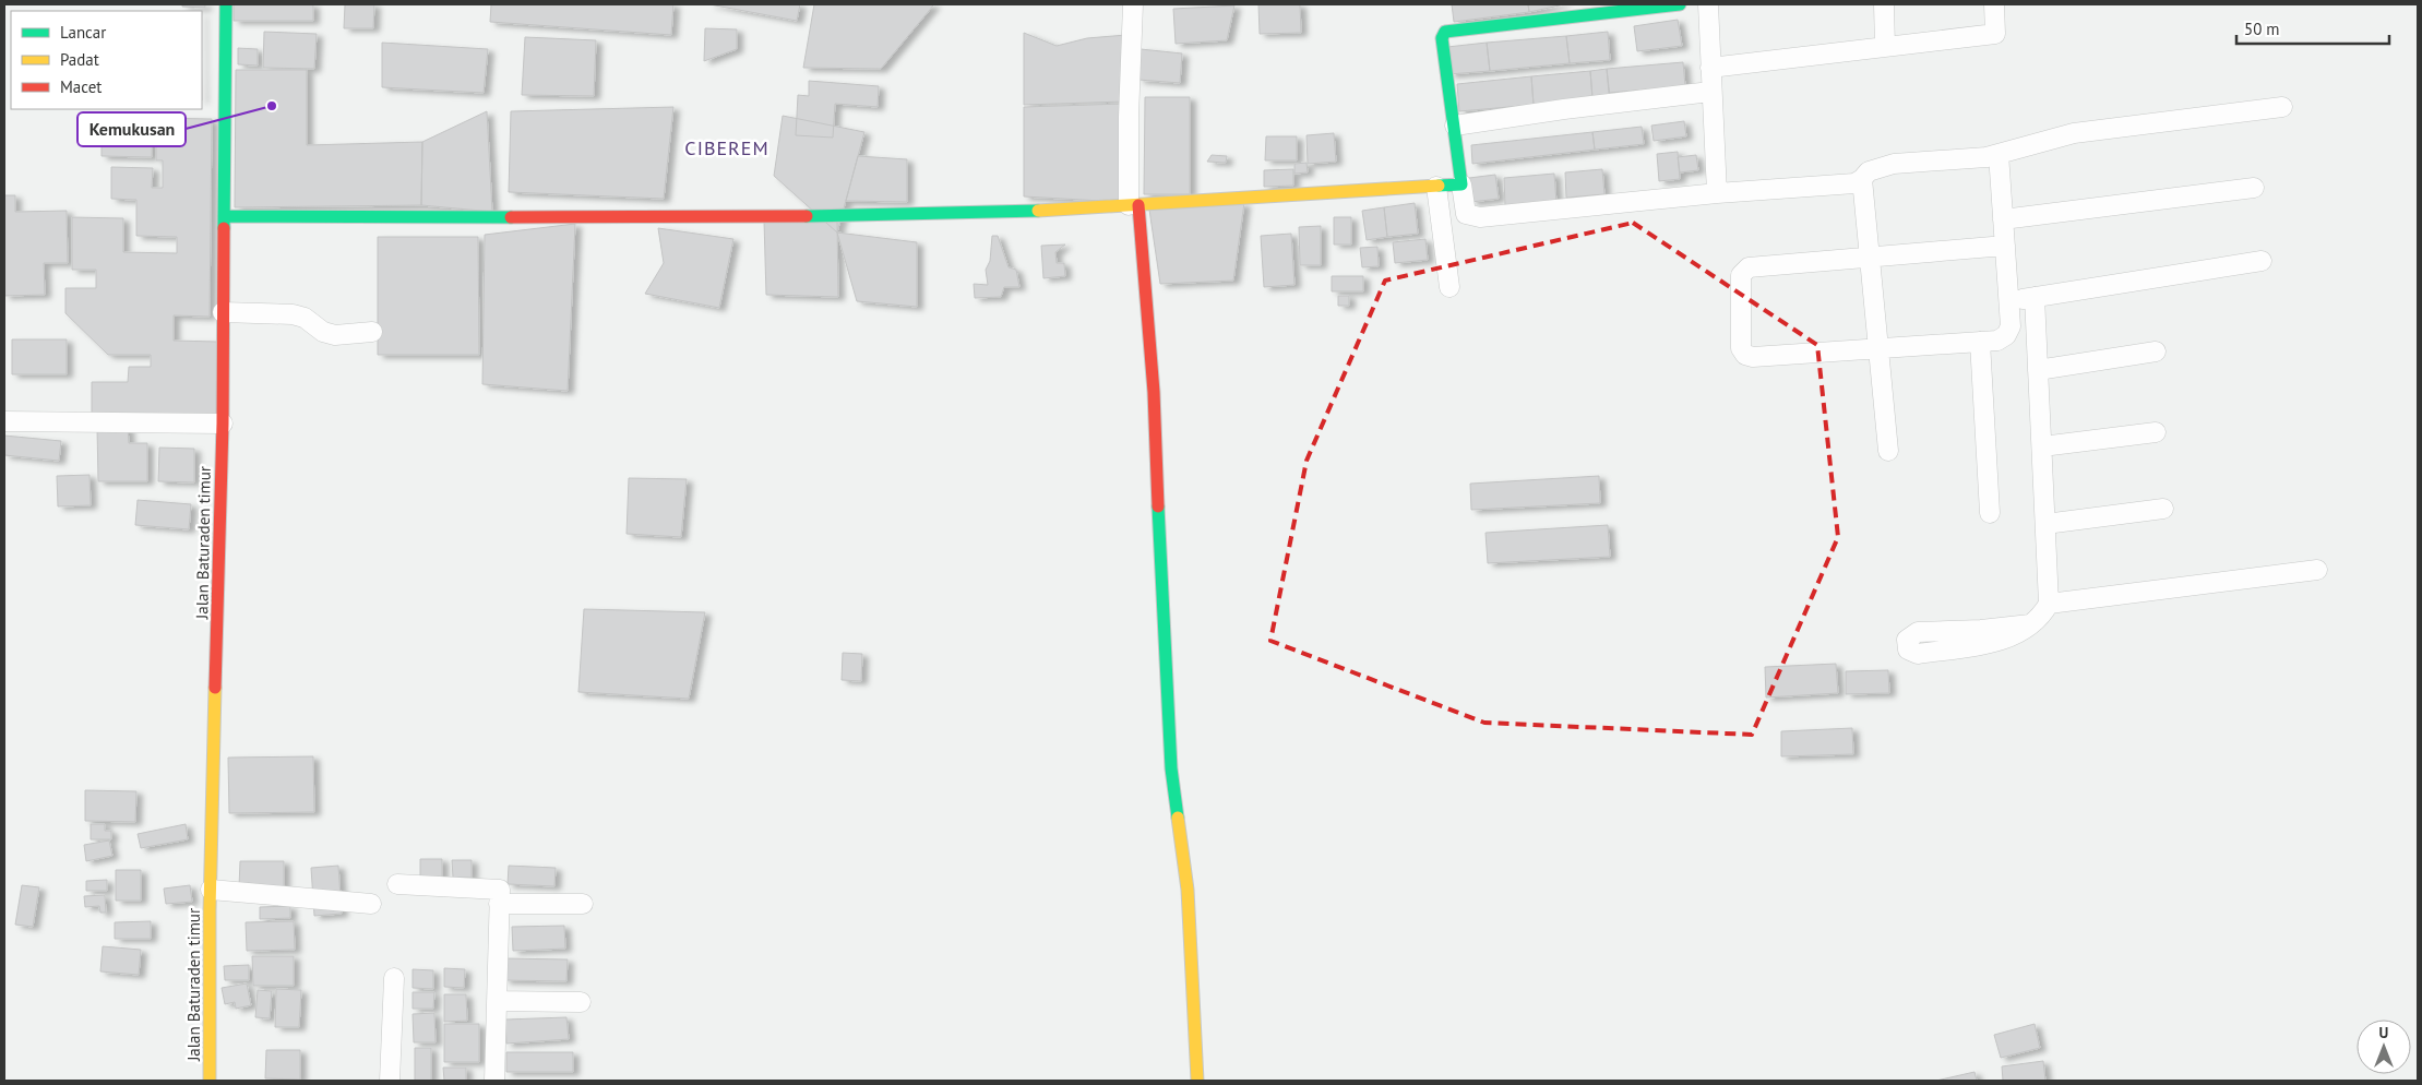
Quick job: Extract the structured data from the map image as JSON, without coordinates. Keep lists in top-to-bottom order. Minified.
{"streets":{"street":["Jalan Baturaden timur"]},"districts":["CIBEREM"],"places":["Kemukusan"],"legend":["Lancar","Padat","Macet"],"scale_bar":"50 m","north":"top"}
